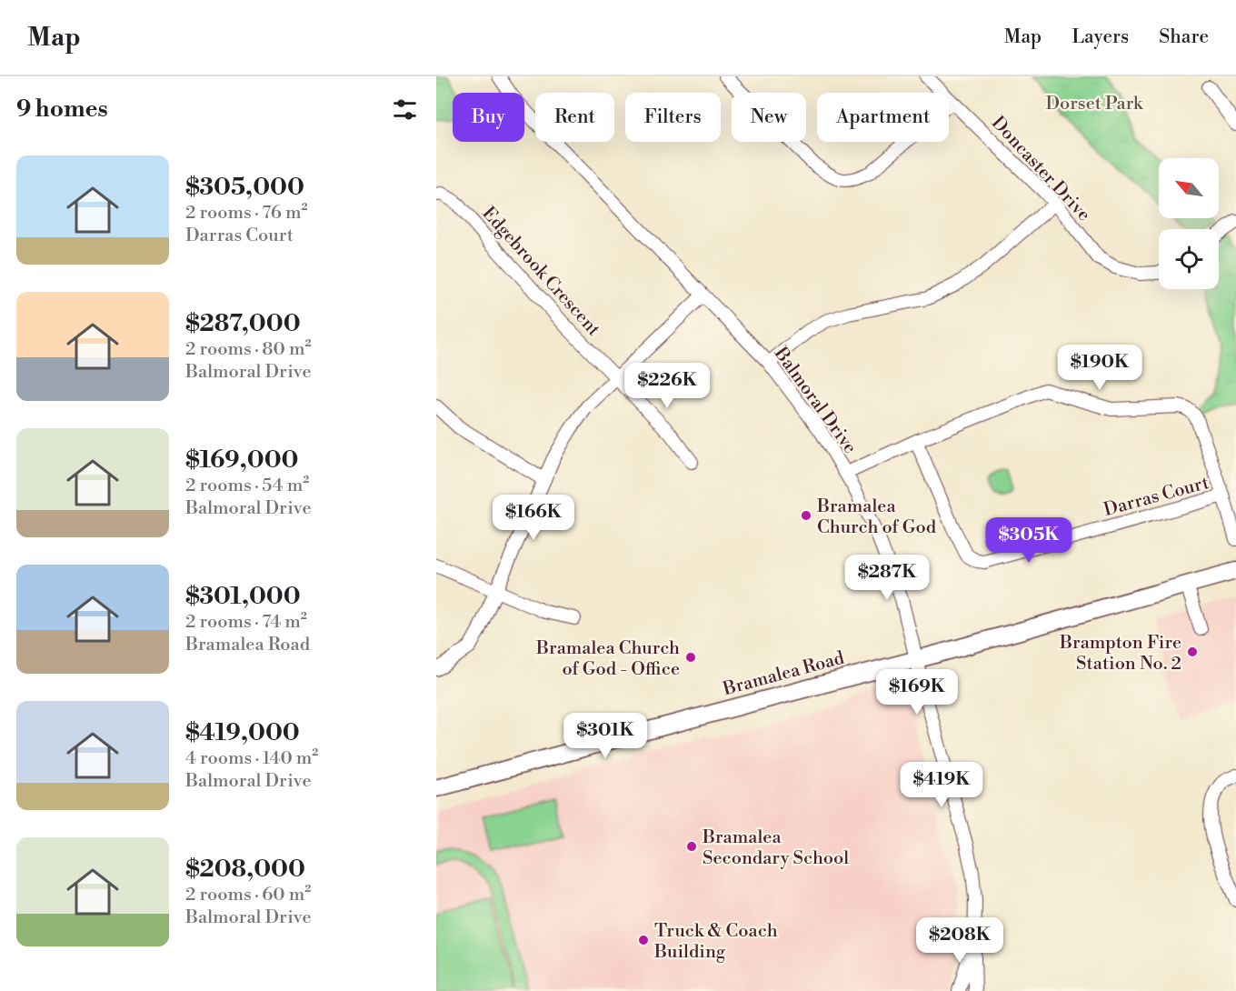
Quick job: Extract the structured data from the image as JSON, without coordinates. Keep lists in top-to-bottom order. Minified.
{"streets":{"main road":["Bramalea Road"],"street":["Doncaster Drive","Edgebrook Crescent","Balmoral Drive","Darras Court"]},"crossings":[["Balmoral Drive","Darras Court"],["Balmoral Drive","Bramalea Road"]],"parks":["Dorset Park"],"places":["Bramalea Church of God","Brampton Fire Station No. 2","Bramalea Church of God - Office","Bramalea Secondary School","Truck & Coach Building"],"north":"top left","page":{"header":"Map","nav":["Map","Layers","Share"],"heading":"9 homes","chip":["Buy","Rent","Filters","New","Apartment"],"list":[{"name":"$305,000","note":"2 rooms · 76 m² · Darras Court"},{"name":"$287,000","note":"2 rooms · 80 m² · Balmoral Drive"},{"name":"$169,000","note":"2 rooms · 54 m² · Balmoral Drive"},{"name":"$301,000","note":"2 rooms · 74 m² · Bramalea Road"},{"name":"$419,000","note":"4 rooms · 140 m² · Balmoral Drive"},{"name":"$208,000","note":"2 rooms · 60 m² · Balmoral Drive"}],"price":["$190K","$226K","$166K","$305K","$287K","$169K","$301K","$419K","$208K"]}}
